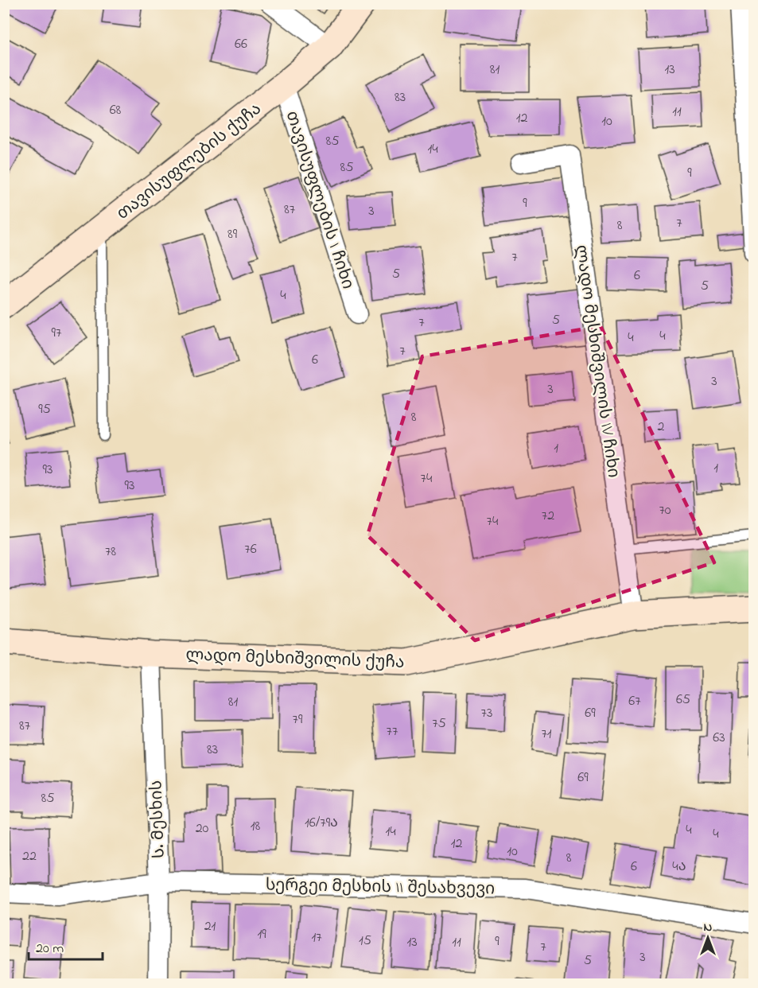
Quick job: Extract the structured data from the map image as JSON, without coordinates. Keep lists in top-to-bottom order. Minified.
{"streets":{"street":["თავისუფლების ქუჩა","თავისუფლების I ჩიხი","ლადო მესხიშვილის IV ჩიხი","ლადო მესხიშვილის ქუჩა","Ს. Მესხის","სერგეი მესხის II შესახვევი"]},"crossings":[["თავისუფლების ქუჩა","თავისუფლების I ჩიხი"],["ლადო მესხიშვილის IV ჩიხი","ლადო მესხიშვილის ქუჩა"],["ლადო მესხიშვილის ქუჩა","Ს. Მესხის"],["Ს. Მესხის","სერგეი მესხის II შესახვევი"]],"house_numbers":["66","81","13","83","68","11","12","10","85","14","85","9","9","87","3","7","8","89","7","5","6","5","4","5","7","97","4","4","7","6","3","3","95","8","2","1","1","93","74","93","70","72","74","76","78","65","67","81","73","69","79","75","87","77","71","63","83","69","85","16/79ა","18","20","4","14","4","12","10","22","8","6","4ა","21","19","17","15","9","13","11","7","3","5"],"scale_bar":"20 m","north":"top"}
